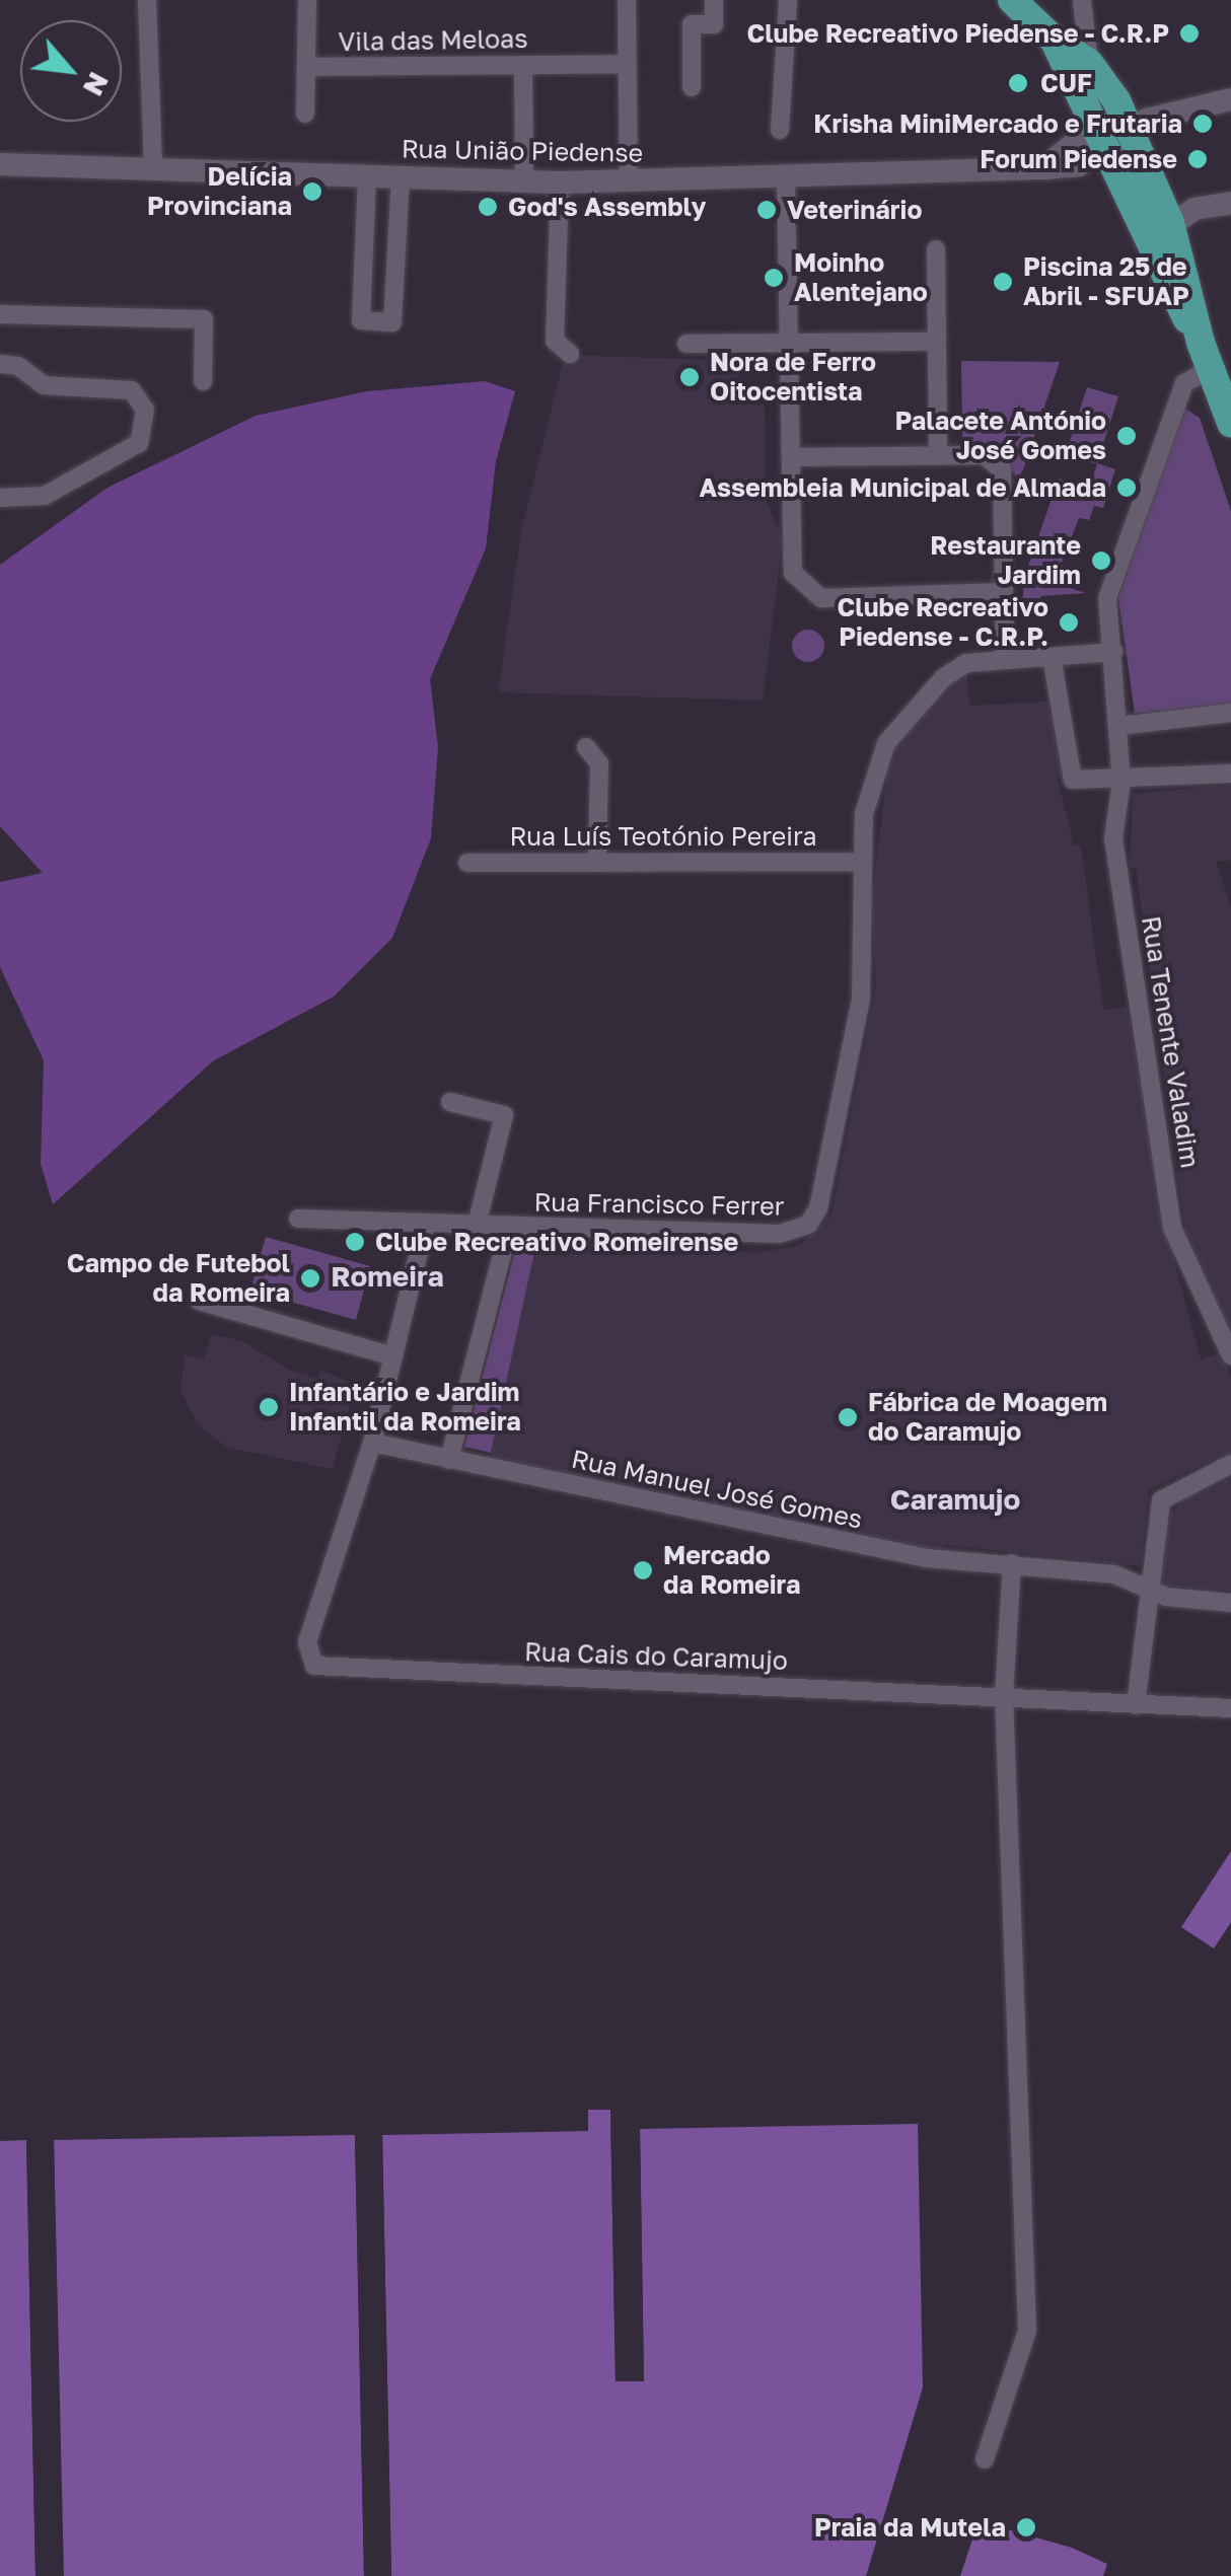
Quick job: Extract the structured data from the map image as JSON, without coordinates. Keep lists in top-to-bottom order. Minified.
{"streets":{"street":["Vila das Meloas","Rua União Piedense","Rua Luís Teotónio Pereira","Rua Tenente Valadim","Rua Francisco Ferrer","Rua Manuel José Gomes","Rua Cais do Caramujo"]},"crossings":[["Rua Luís Teotónio Pereira","Rua Francisco Ferrer"],["Rua Tenente Valadim","Rua Francisco Ferrer"],["Rua Manuel José Gomes","Rua Cais do Caramujo"]],"districts":["Romeira","Caramujo"],"places":["Clube Recreativo Piedense - C.R.P","CUF","Krisha MiniMercado e Frutaria","Forum Piedense","Delícia Provinciana","God's Assembly","Veterinário","Moinho Alentejano","Piscina 25 de Abril - SFUAP","Nora de Ferro Oitocentista","Palacete António José Gomes","Assembleia Municipal de Almada","Restaurante Jardim","Clube Recreativo Piedense - C.R.P.","Clube Recreativo Romeirense","Campo de Futebol da Romeira","Infantário e Jardim Infantil da Romeira","Fábrica de Moagem do Caramujo","Mercado da Romeira","Praia da Mutela"],"north":"bottom right"}
